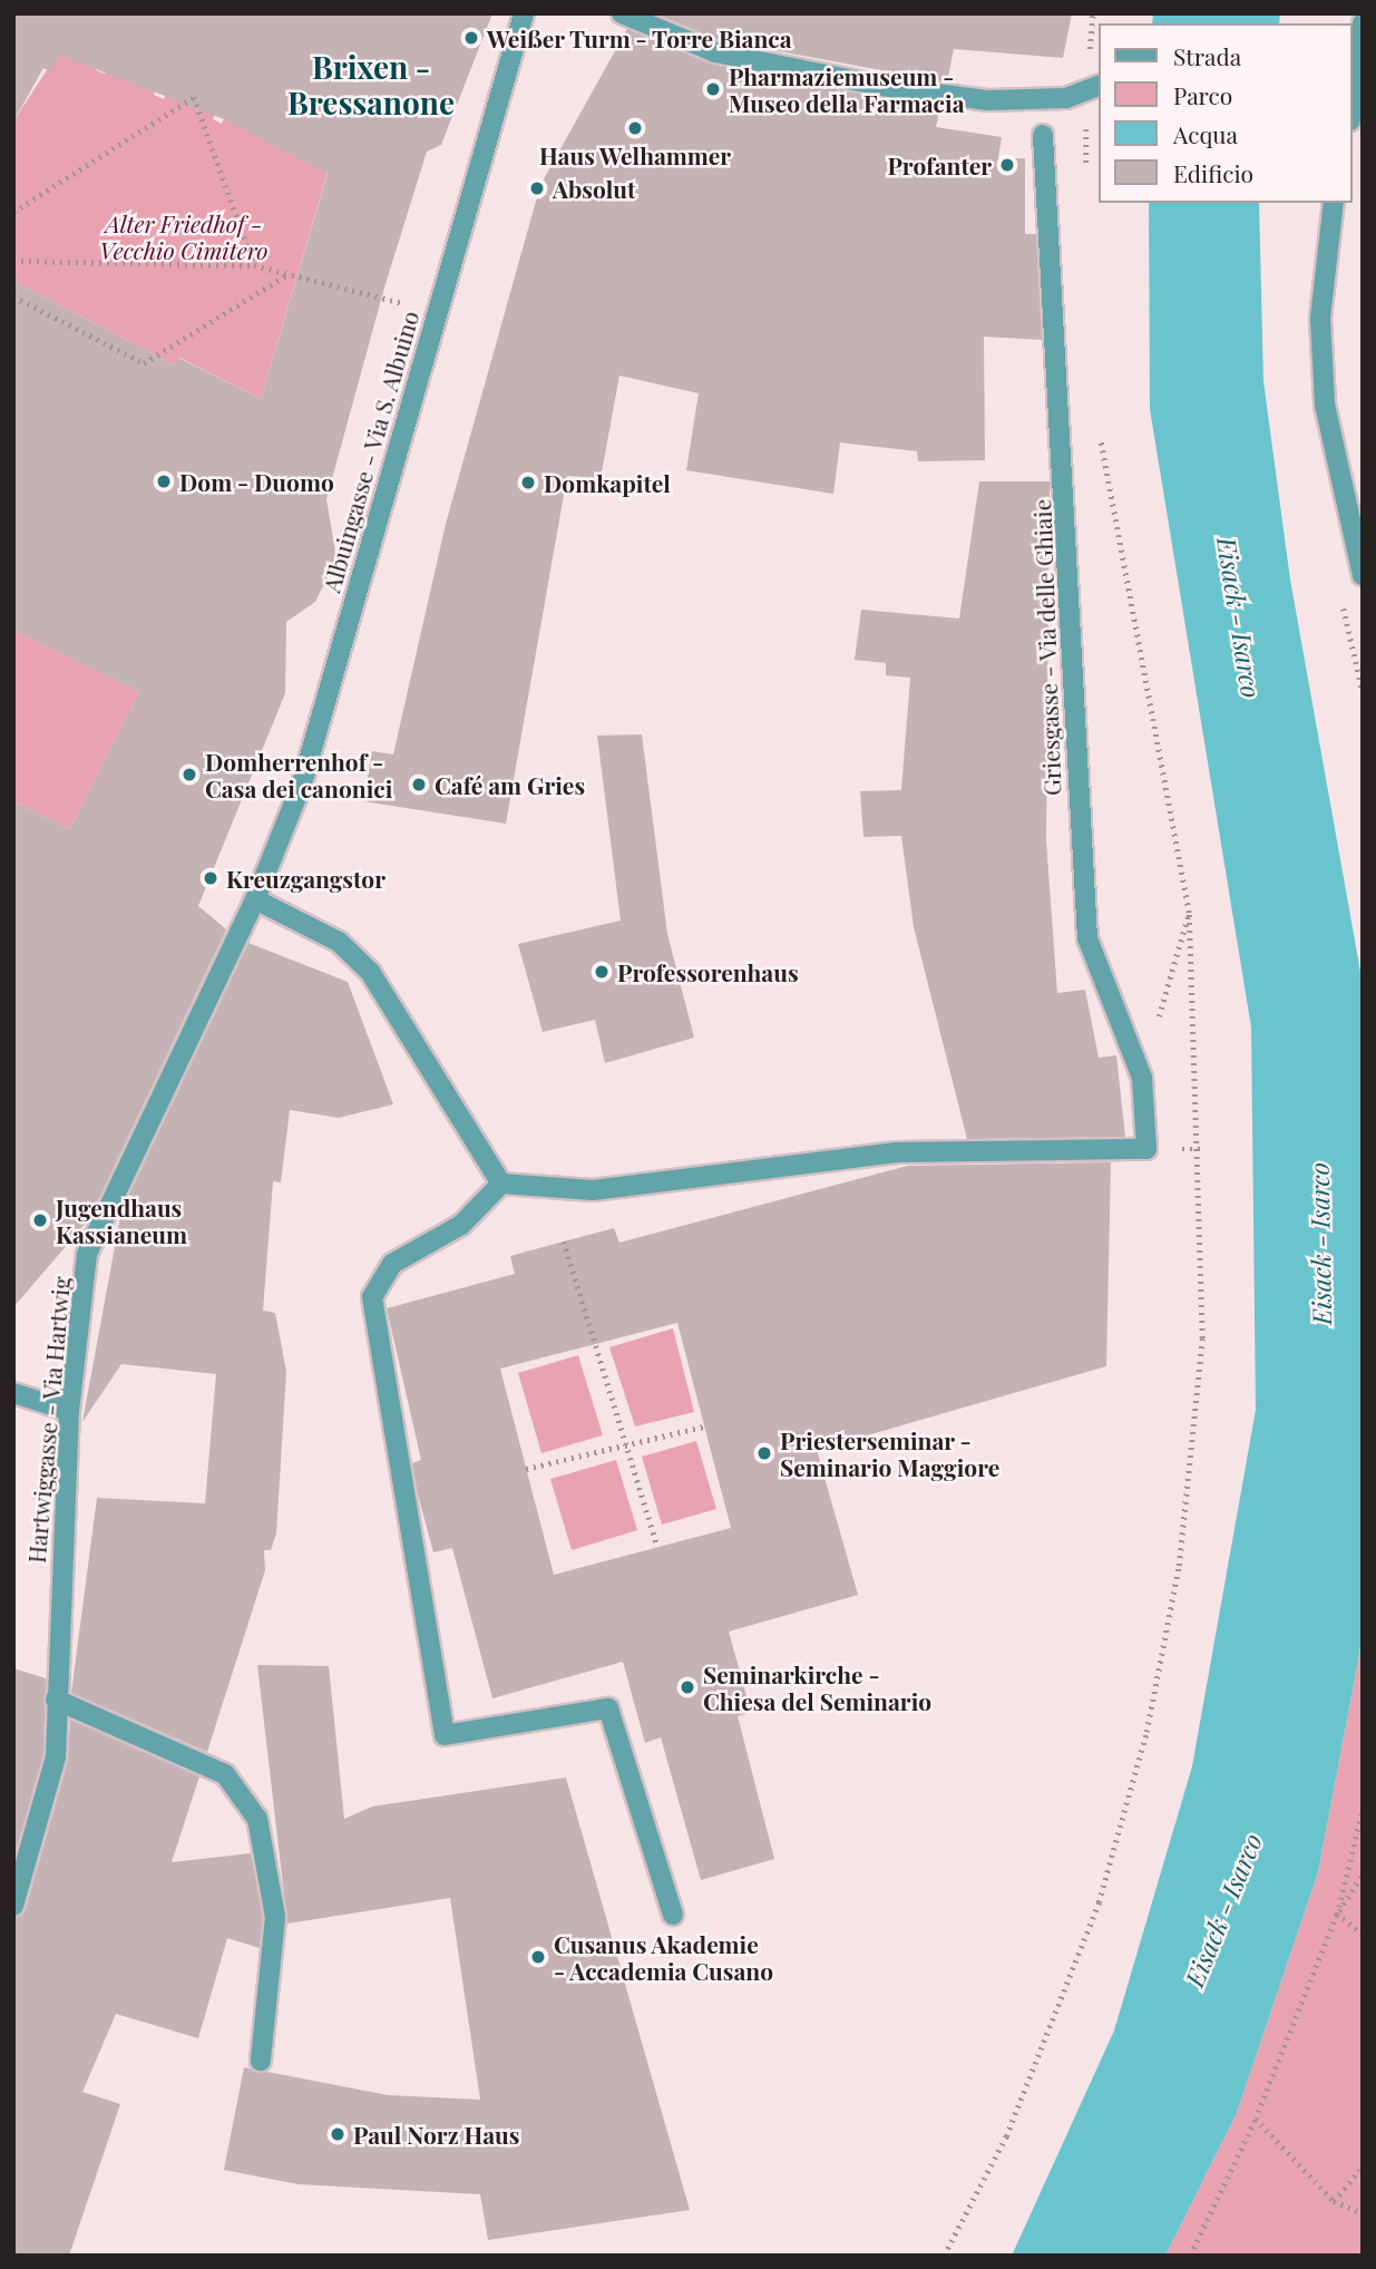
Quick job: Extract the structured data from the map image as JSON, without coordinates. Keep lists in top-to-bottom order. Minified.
{"streets":{"street":["Albuingasse - Via S. Albuino","Griesgasse - Via delle Ghiaie","Hartwiggasse - Via Hartwig"]},"crossings":[["Albuingasse - Via S. Albuino","Hartwiggasse - Via Hartwig"]],"districts":["Brixen - Bressanone"],"water":["Eisack - Isarco"],"parks":["Alter Friedhof - Vecchio Cimitero"],"places":["Weißer Turm - Torre Bianca","Pharmaziemuseum - Museo della Farmacia","Haus Welhammer","Profanter","Absolut","Dom - Duomo","Domkapitel","Domherrenhof - Casa dei canonici","Café am Gries","Kreuzgangstor","Professorenhaus","Jugendhaus Kassianeum","Priesterseminar - Seminario Maggiore","Seminarkirche - Chiesa del Seminario","Cusanus Akademie - Accademia Cusano","Paul Norz Haus"],"legend":["Strada","Parco","Acqua","Edificio"]}
